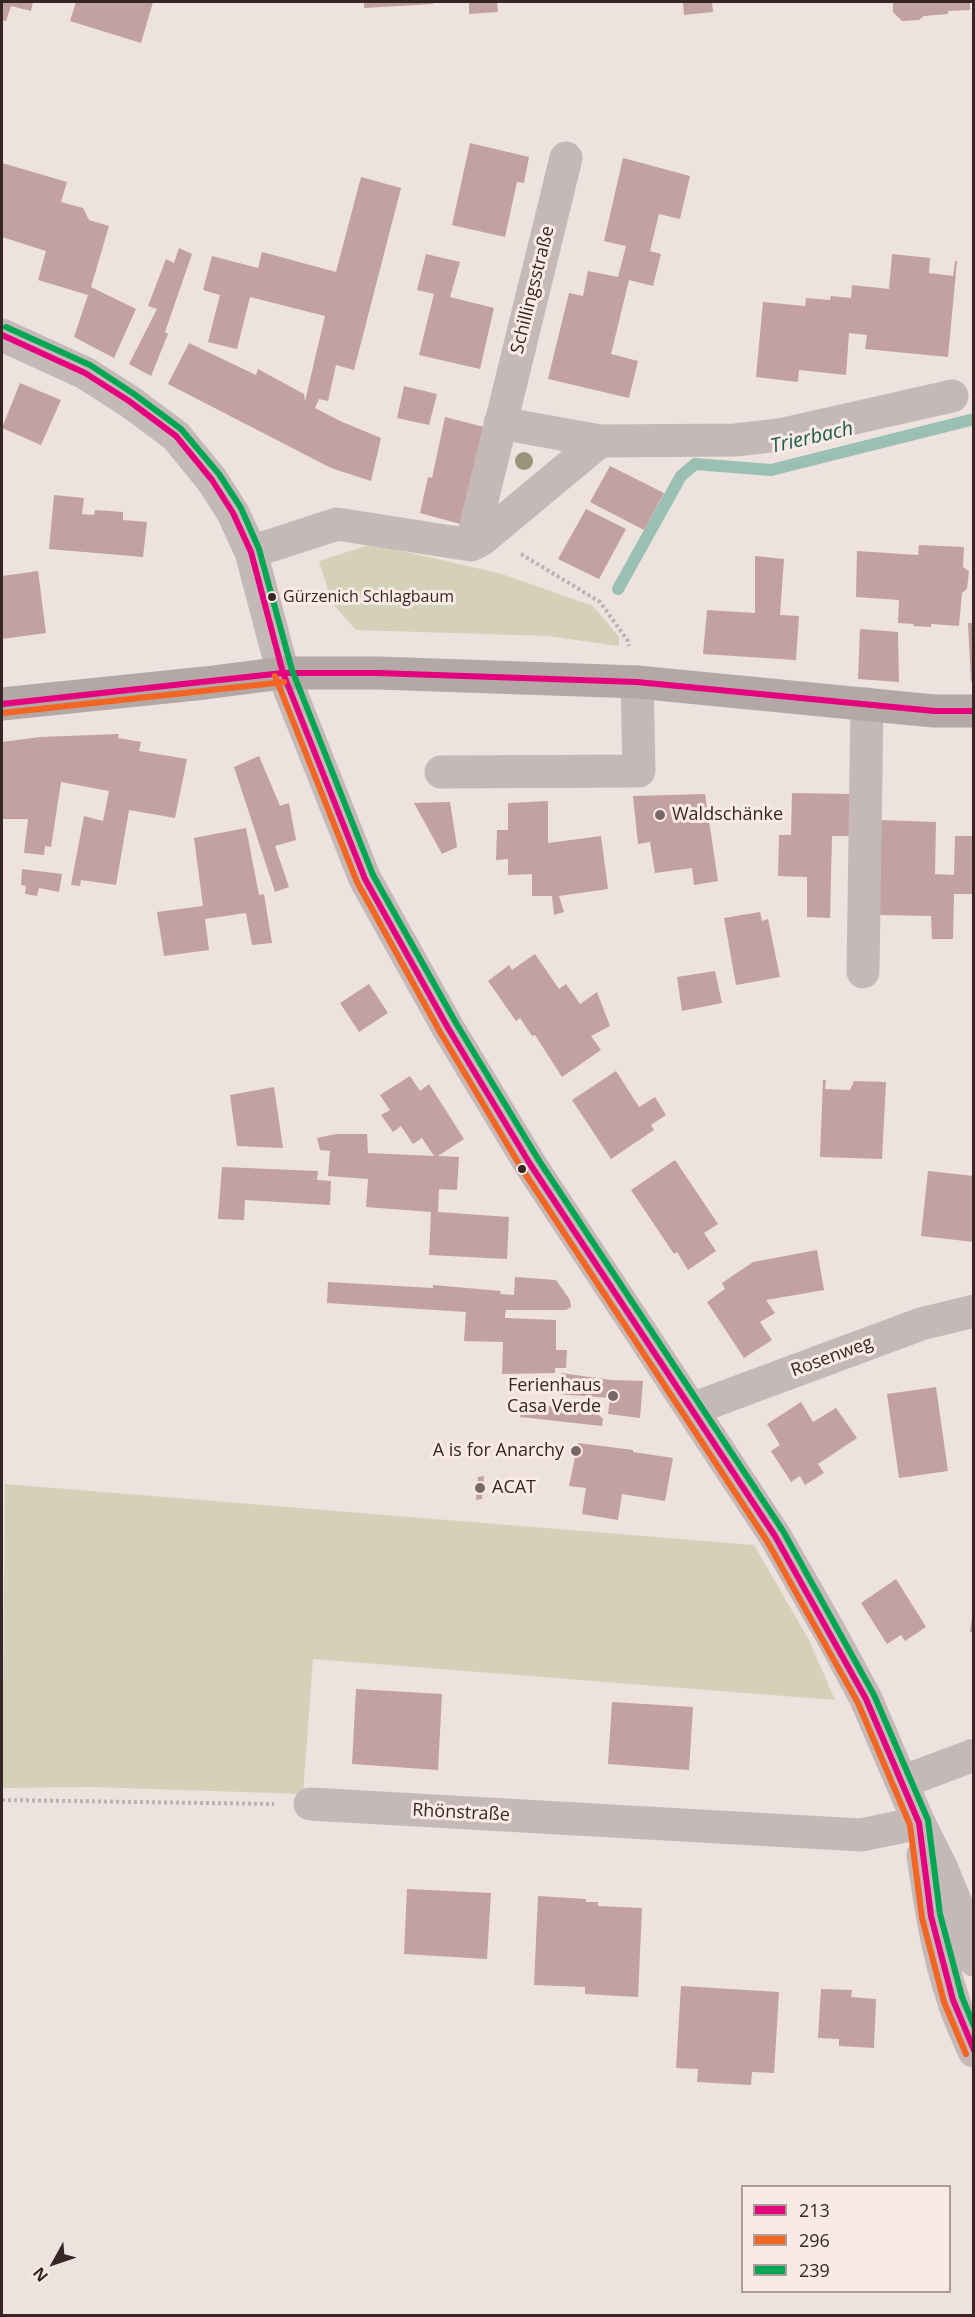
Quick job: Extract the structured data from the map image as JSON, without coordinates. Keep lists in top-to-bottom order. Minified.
{"streets":{"street":["Schillingsstraße","Rosenweg","Rhönstraße"]},"water":["Trierbach"],"places":["Gürzenich Schlagbaum","Waldschänke","Ferienhaus Casa Verde","A is for Anarchy","ACAT"],"lines":["transit line 239","transit line 213","transit line 296"],"legend":["213","296","239"],"north":"bottom left"}
